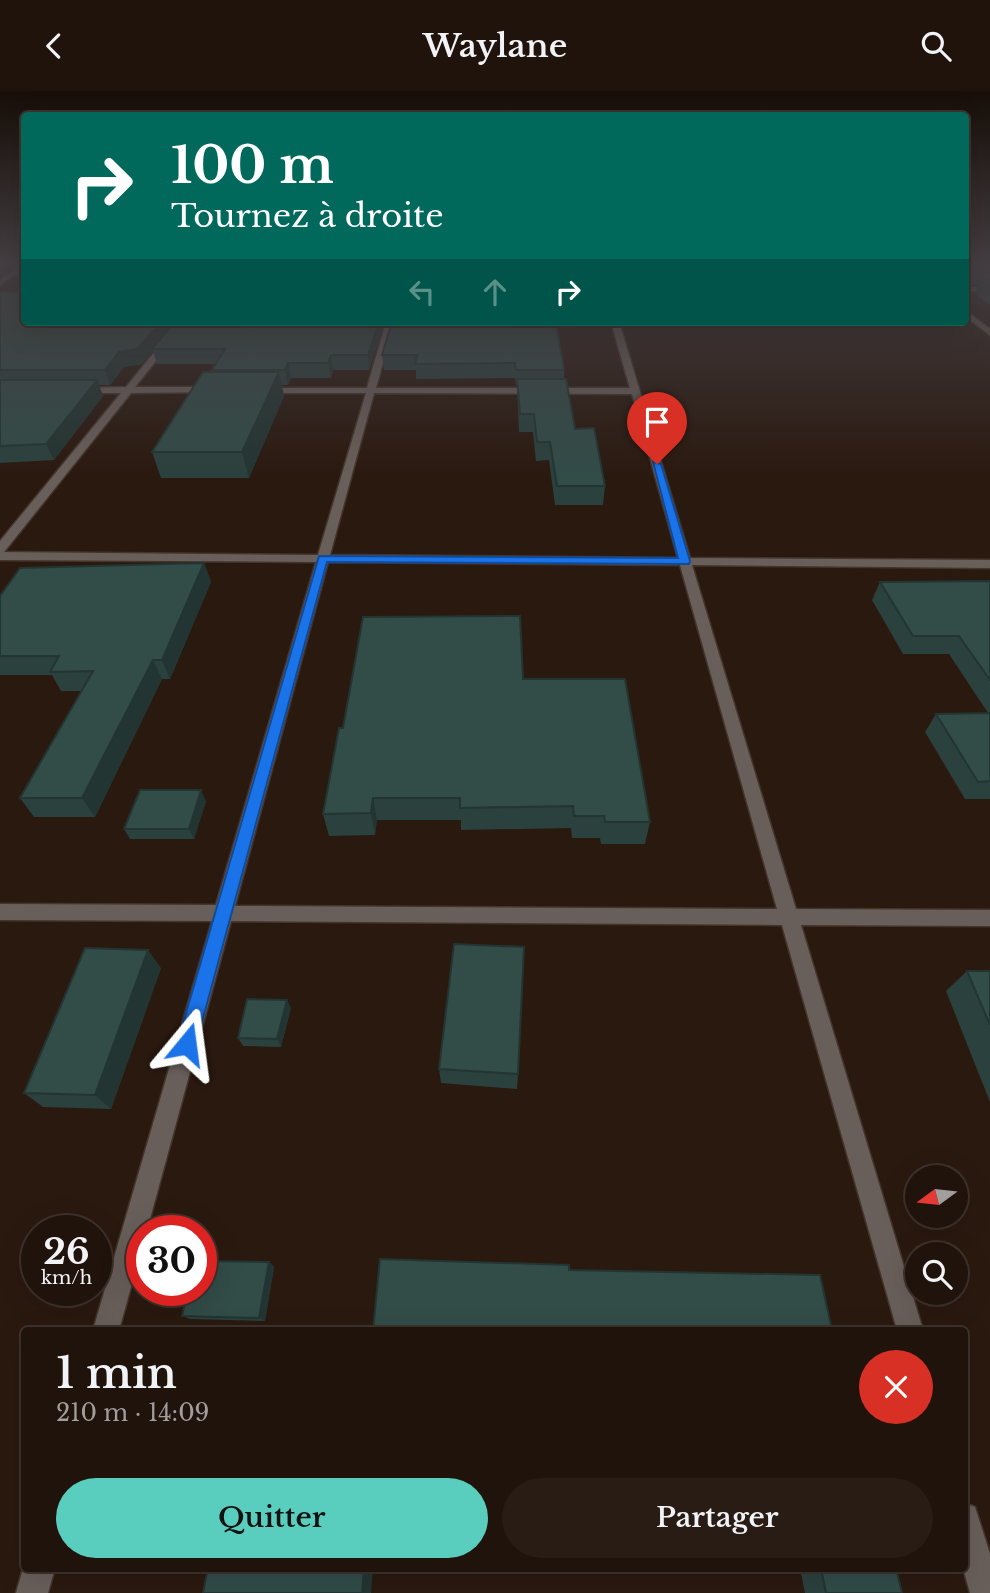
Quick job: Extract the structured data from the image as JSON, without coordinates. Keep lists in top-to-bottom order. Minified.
{"north":"left","page":{"header":"Waylane","turn":["100 m","Tournez à droite"],"speed":"26 km/h","limit":"30","heading":["1 min","210 m · 14:09"],"buttons":["Quitter","Partager"]}}
